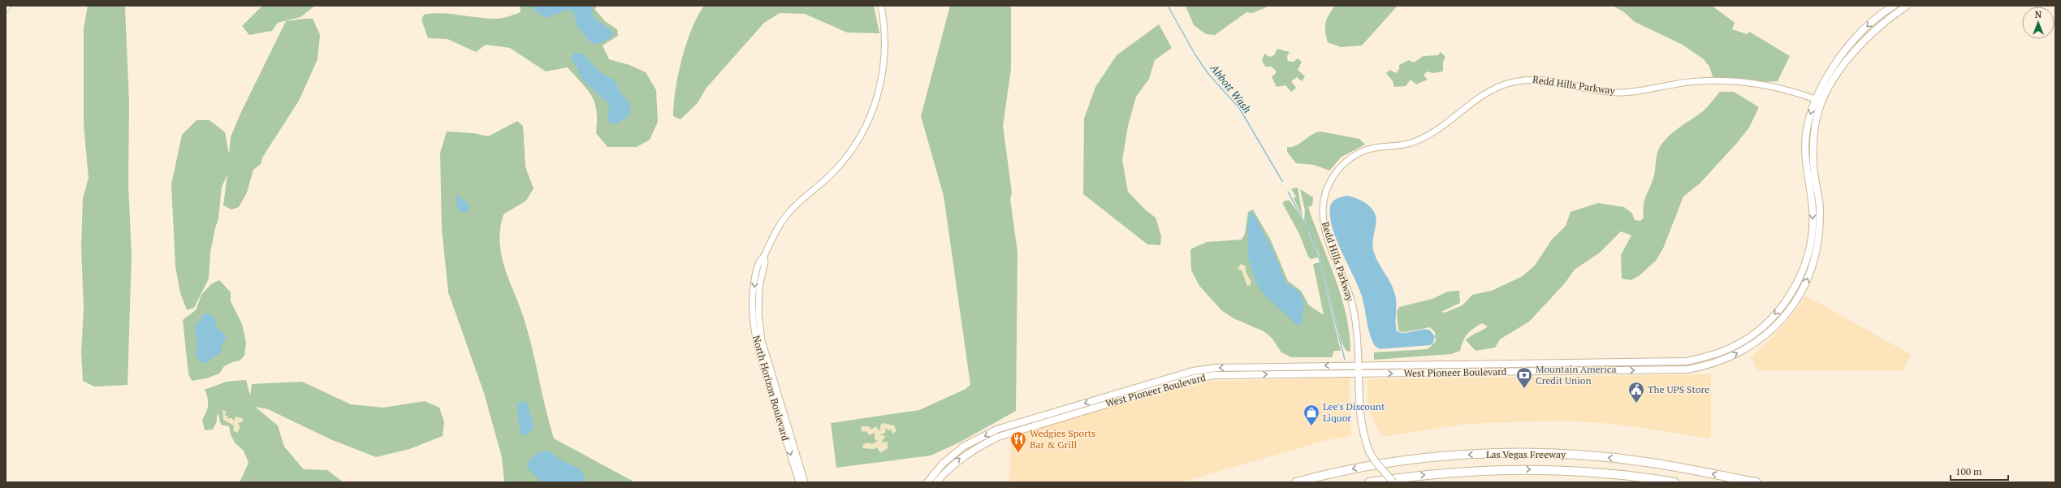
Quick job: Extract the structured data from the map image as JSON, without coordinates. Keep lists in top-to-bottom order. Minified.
{"streets":{"highway":["Las Vegas Freeway"],"main road":["West Pioneer Boulevard"],"street":["Redd Hills Parkway","North Horizon Boulevard"]},"crossings":[["Redd Hills Parkway","West Pioneer Boulevard"]],"water":["Abbott Wash"],"places":{"bank":["Mountain America Credit Union"],"public building":["The UPS Store"],"shop":["Lee's Discount Liquor"],"restaurant":["Wedgies Sports Bar & Grill"]},"scale_bar":"100 m","north":"top"}
